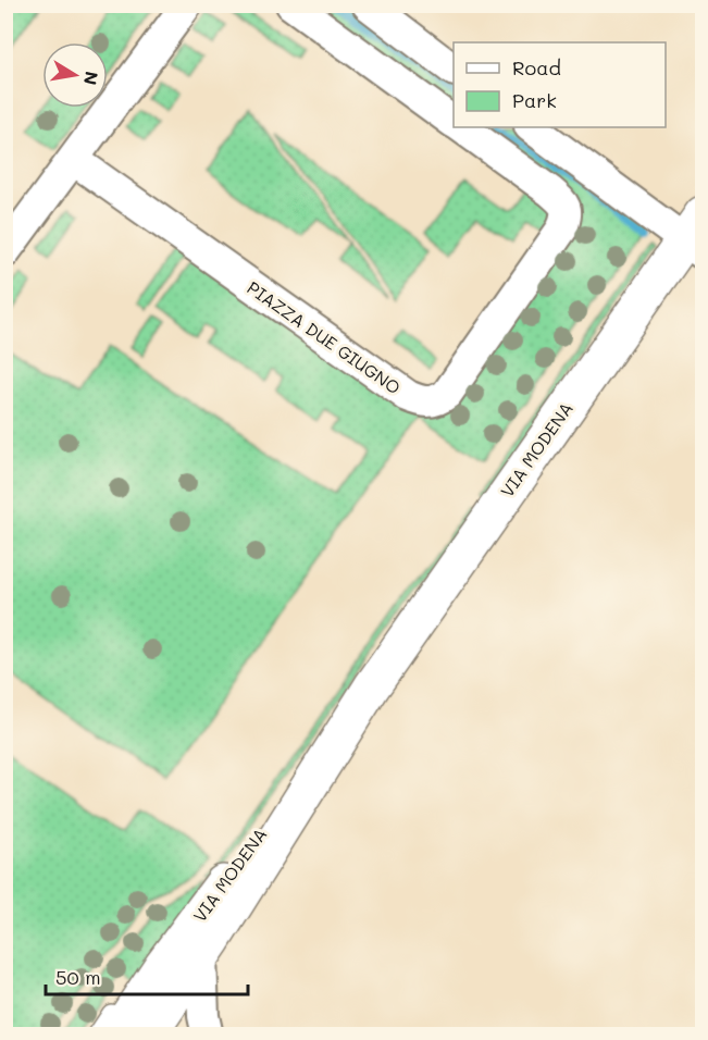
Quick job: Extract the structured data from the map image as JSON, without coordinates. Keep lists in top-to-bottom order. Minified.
{"streets":{"main road":["VIA MODENA"],"street":["PIAZZA DUE GIUGNO"]},"legend":["Road","Park"],"scale_bar":"50 m","north":"right"}
